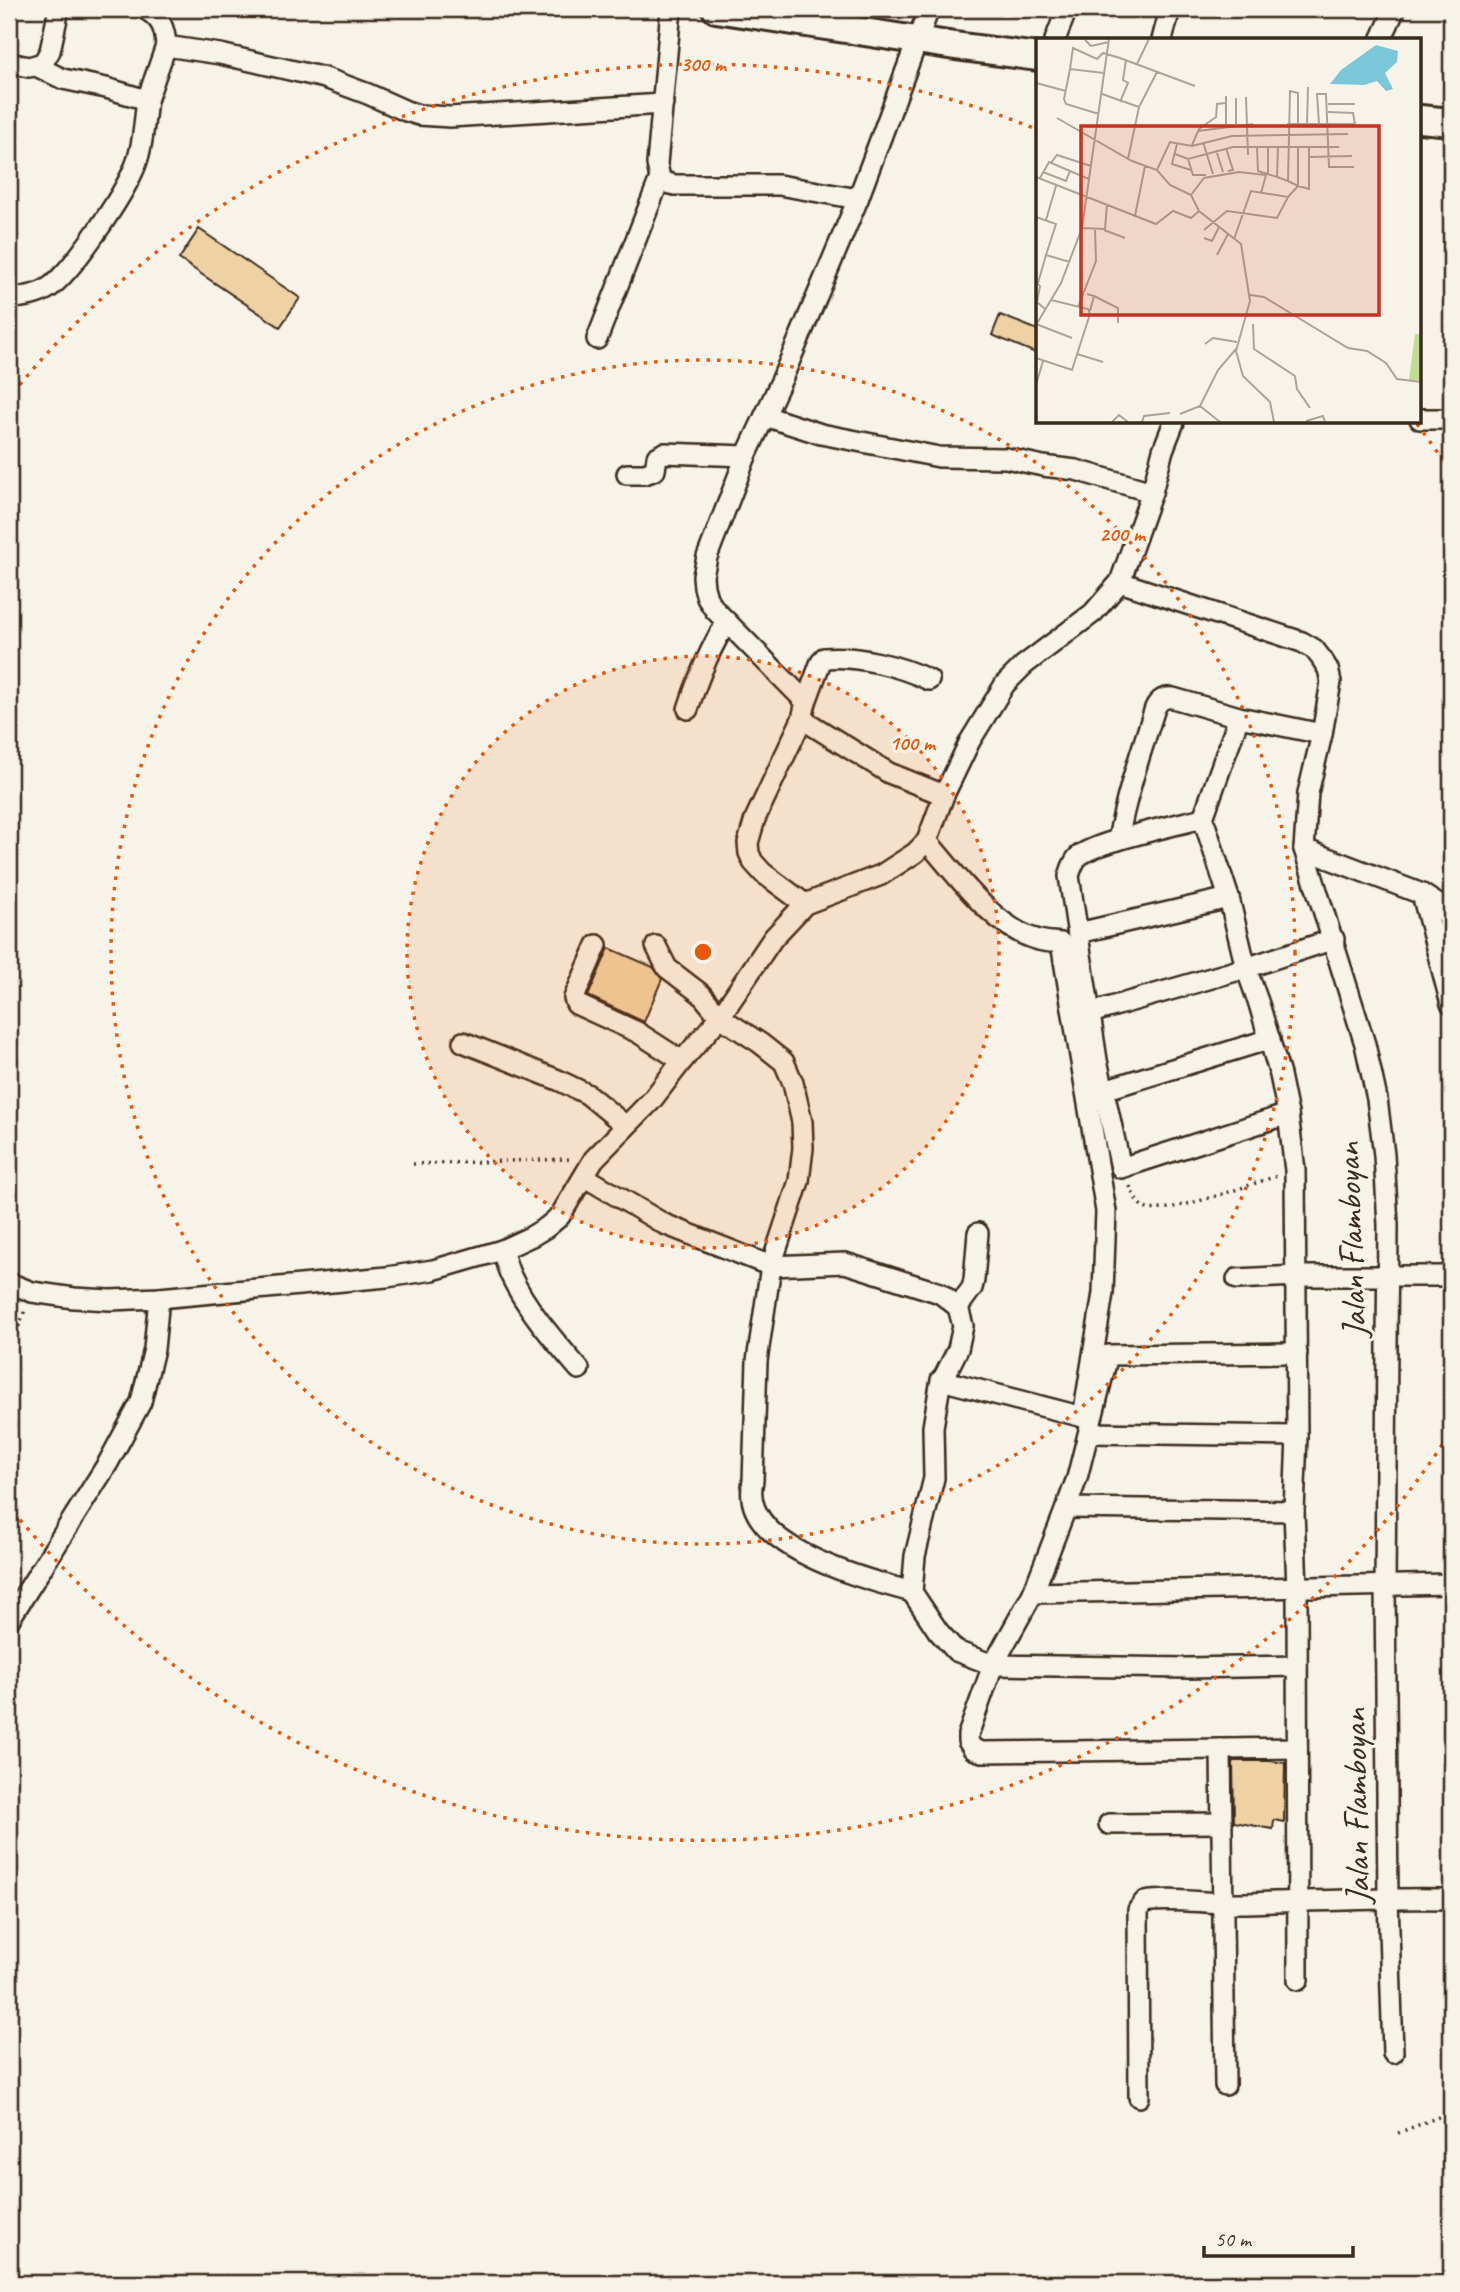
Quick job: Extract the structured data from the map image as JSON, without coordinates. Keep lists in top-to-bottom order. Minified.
{"streets":{"street":["Jalan Flamboyan"]},"scale_bar":"50 m","rings":["300 m","200 m","100 m"]}
